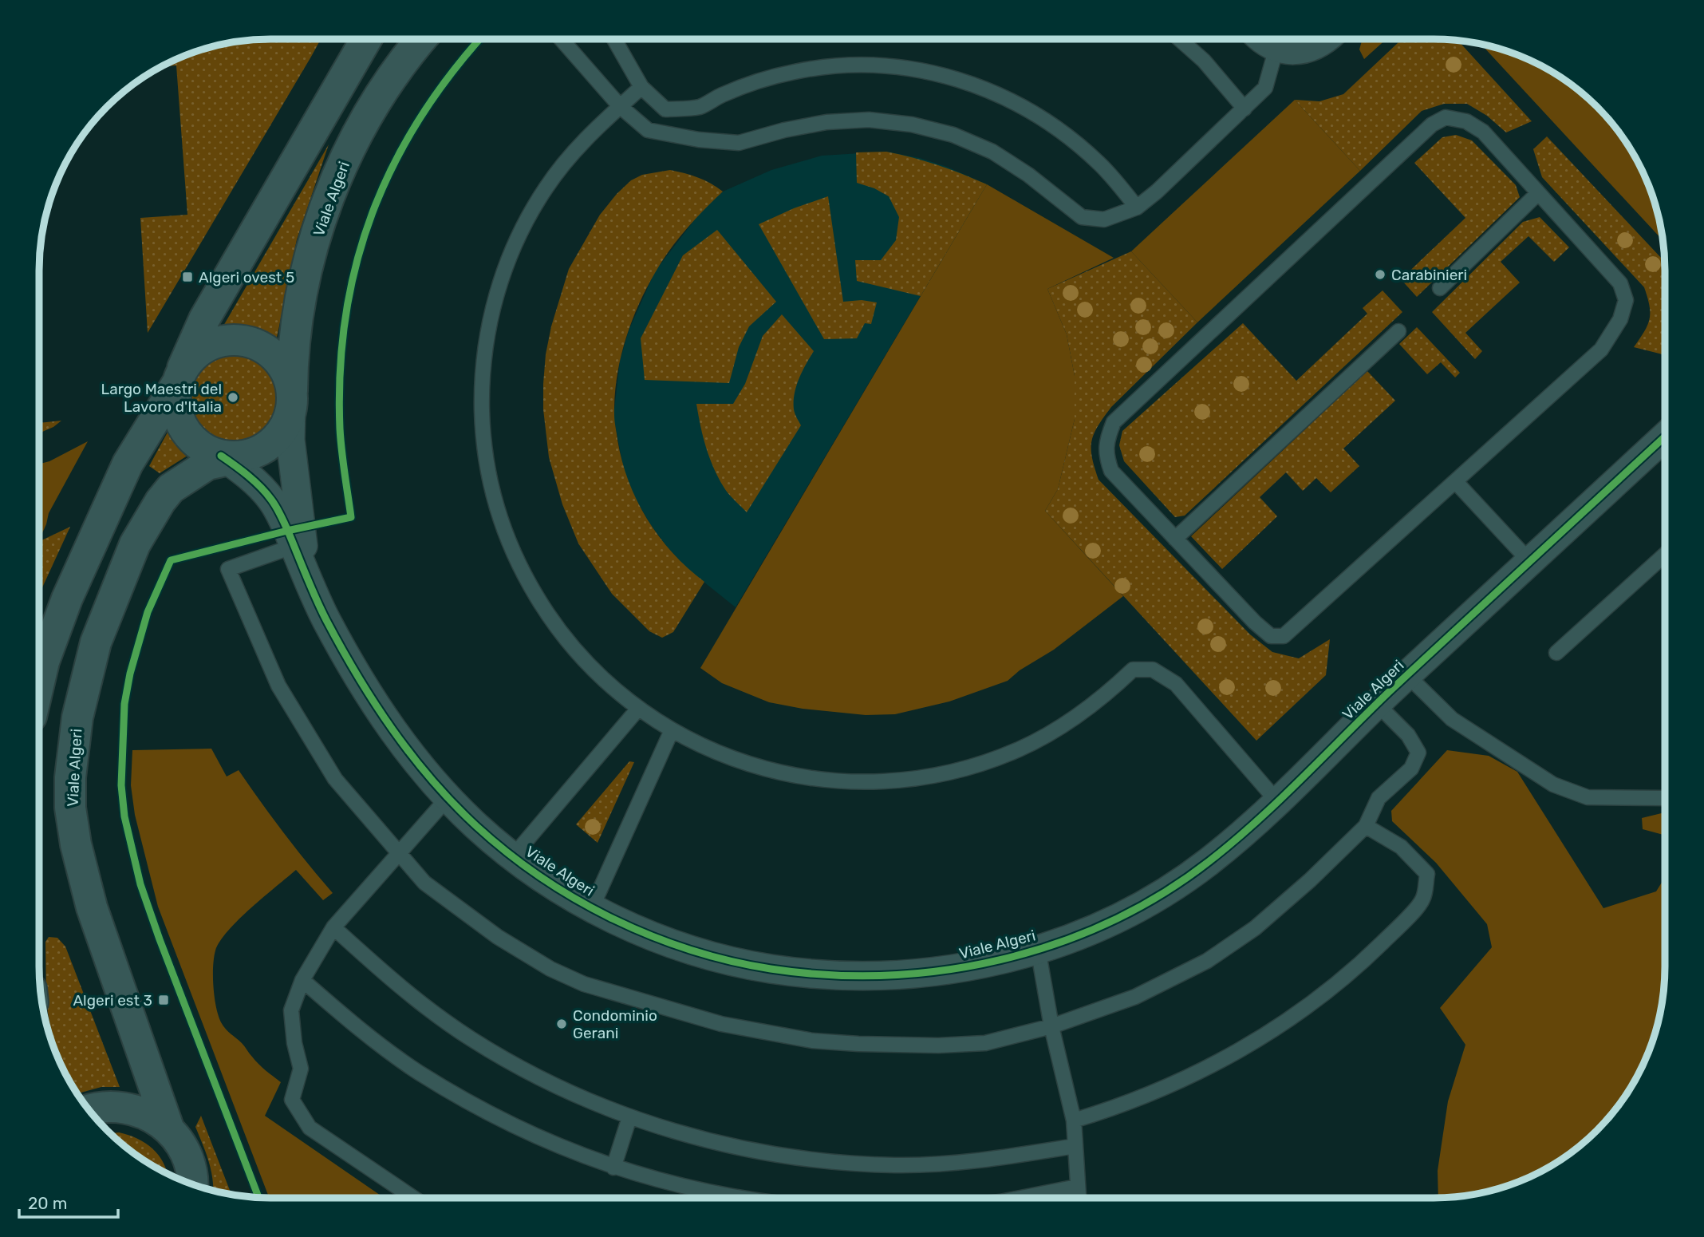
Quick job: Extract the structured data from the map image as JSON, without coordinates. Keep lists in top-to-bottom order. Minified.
{"streets":{"street":["Viale Algeri"]},"places":{"other":["Carabinieri","Largo Maestri del Lavoro d'Italia","Condominio Gerani"],"transit":["Algeri ovest 5","Algeri est 3"]},"scale_bar":"20 m"}
